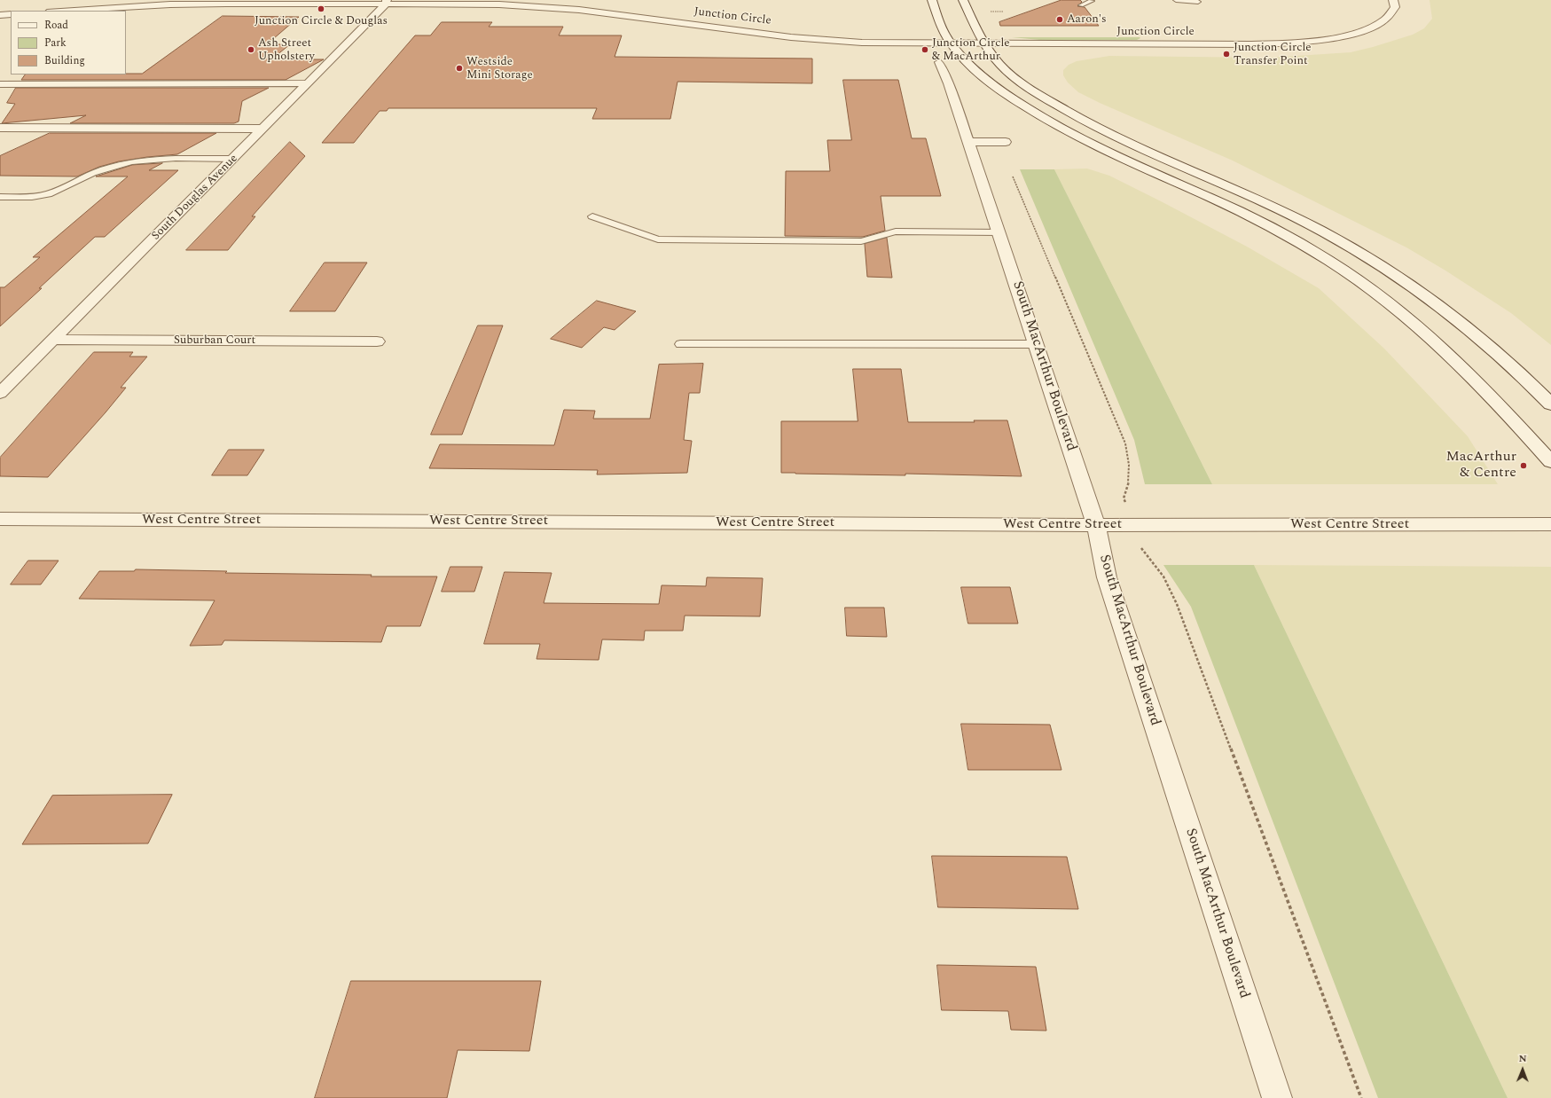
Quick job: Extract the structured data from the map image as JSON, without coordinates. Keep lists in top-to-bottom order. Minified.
{"streets":{"street":["Junction Circle","South Douglas Avenue","Suburban Court","South MacArthur Boulevard","West Centre Street"]},"crossings":[["Junction Circle","South Douglas Avenue"],["South Douglas Avenue","Suburban Court"],["South MacArthur Boulevard","West Centre Street"]],"places":["Junction Circle & Douglas","Aaron's","Ash Street Upholstery","Junction Circle & MacArthur","Junction Circle Transfer Point","Westside Mini Storage","MacArthur & Centre"],"legend":["Road","Park","Building"],"north":"top"}
